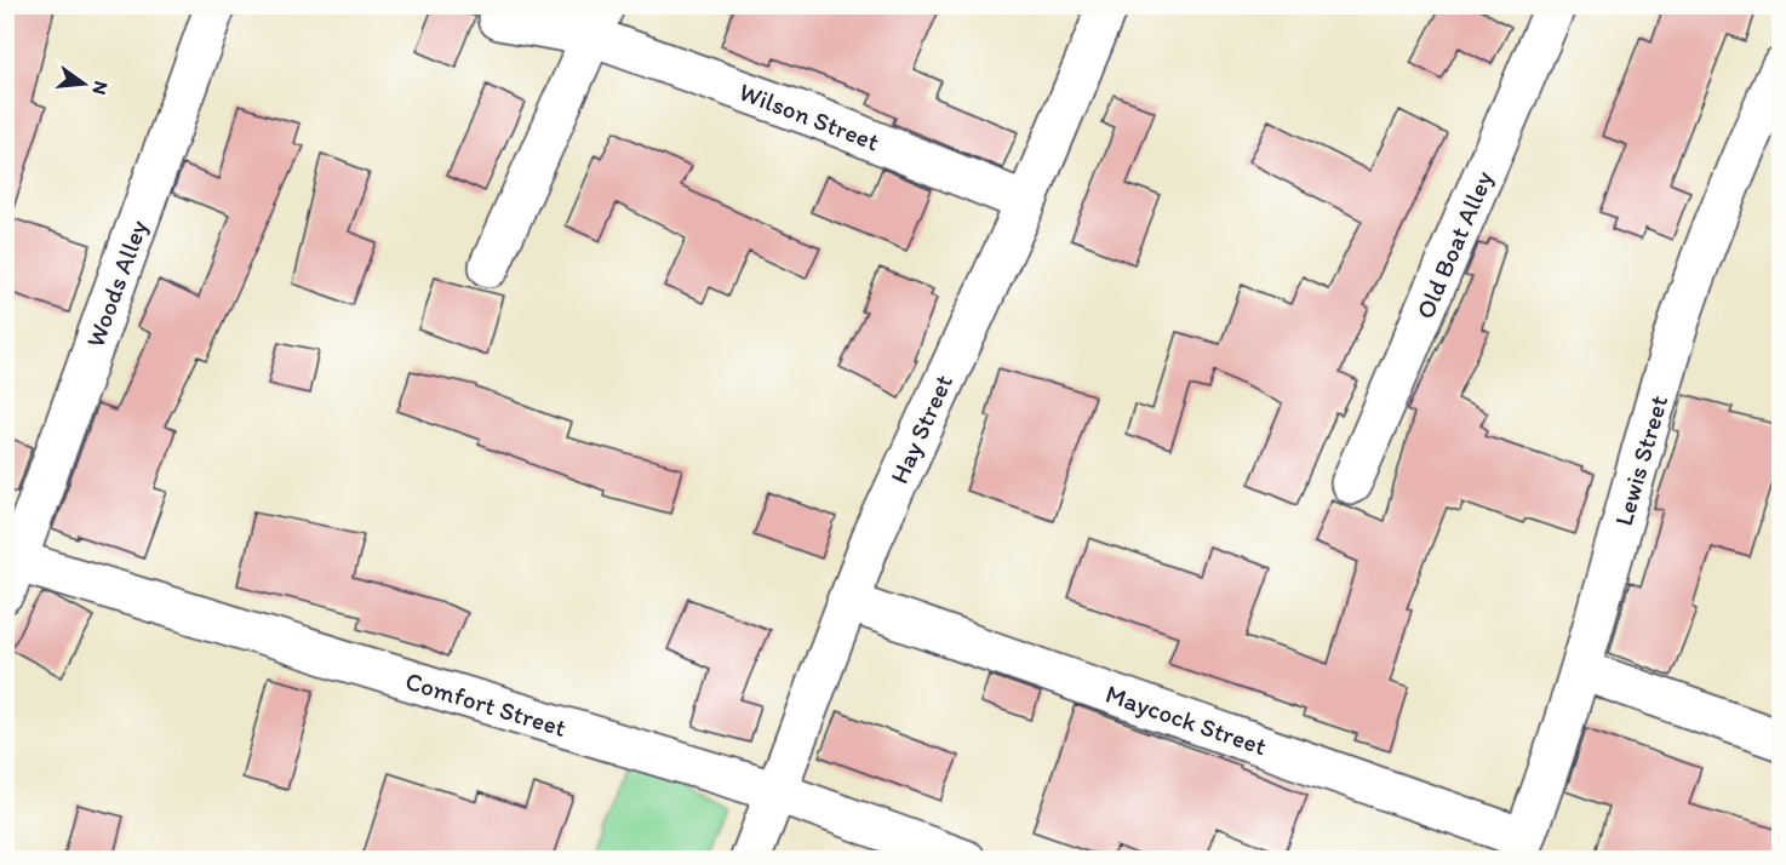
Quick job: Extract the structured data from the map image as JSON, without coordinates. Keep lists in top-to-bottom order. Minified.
{"streets":{"street":["Wilson Street","Old Boat Alley","Woods Alley","Hay Street","Lewis Street","Comfort Street","Maycock Street"]},"crossings":[["Wilson Street","Hay Street"],["Woods Alley","Comfort Street"],["Hay Street","Comfort Street"],["Hay Street","Maycock Street"],["Lewis Street","Maycock Street"]],"north":"right"}
